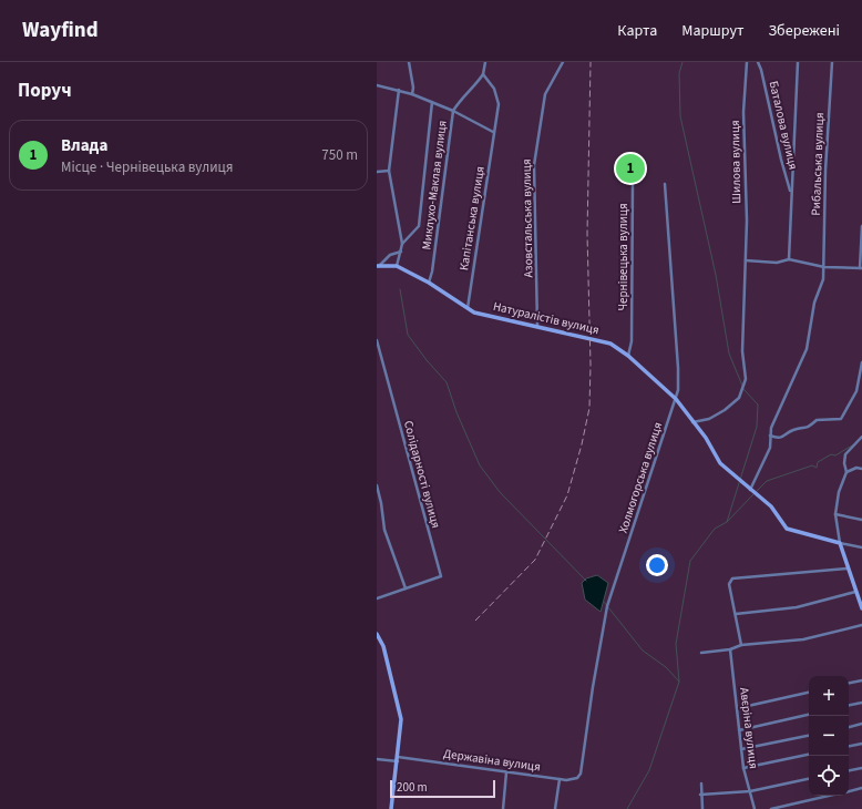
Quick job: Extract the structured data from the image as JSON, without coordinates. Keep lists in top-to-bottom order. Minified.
{"streets":{"street":["Баталова вулиця","Шилова вулиця","Рибальська вулиця","Миклухо-Маклая вулиця","Капітанська вулиця","Азовстальська вулиця","Чернівецька вулиця","Натуралістів вулиця","Солідарності вулиця","Холмогорська вулиця","Авєріна вулиця","Державіна вулиця"]},"crossings":[["Шилова вулиця","Натуралістів вулиця"],["Рибальська вулиця","Натуралістів вулиця"],["Миклухо-Маклая вулиця","Капітанська вулиця"],["Миклухо-Маклая вулиця","Натуралістів вулиця"],["Капітанська вулиця","Натуралістів вулиця"],["Азовстальська вулиця","Натуралістів вулиця"],["Чернівецька вулиця","Натуралістів вулиця"],["Натуралістів вулиця","Холмогорська вулиця"],["Холмогорська вулиця","Державіна вулиця"]],"scale_bar":"200 m","page":{"header":"Wayfind","nav":["Карта","Маршрут","Збережені"],"heading":"Поруч","list":[{"mark":"1","name":"Влада","note":"Місце · Чернівецька вулиця","value":"750 m"}],"pins":"1","map_buttons":["+","−"],"scale":"200 m"}}
